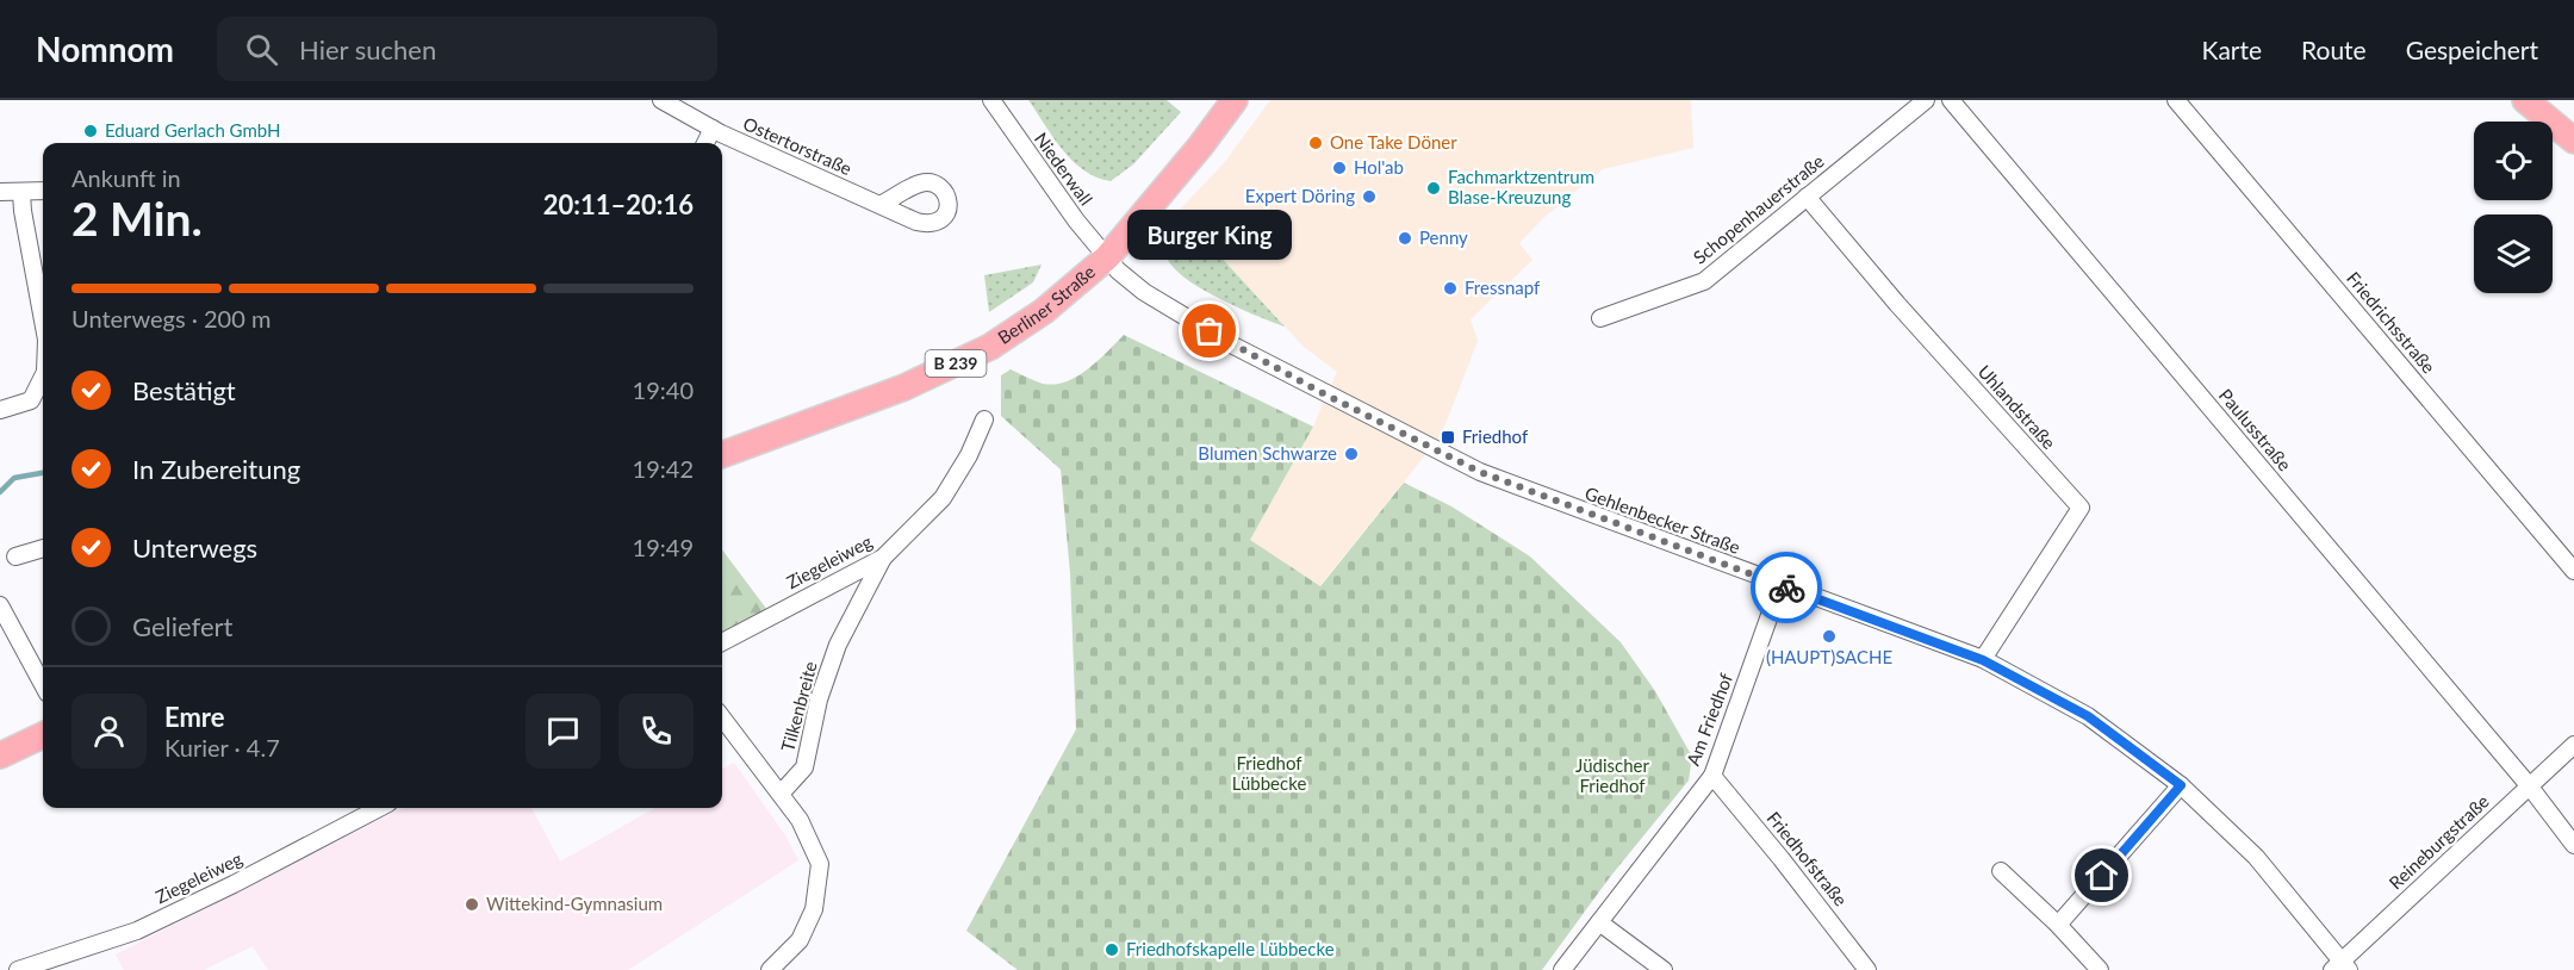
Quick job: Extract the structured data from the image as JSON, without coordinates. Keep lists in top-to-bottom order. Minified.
{"streets":{"main road":["Berliner Straße","B 239"],"street":["Ostertorstraße","Niederwall","Schopenhauerstraße","Friedrichsstraße","Uhlandstraße","Paulusstraße","Gehlenbecker Straße","Ziegeleiweg","Tilkenbreite","Am Friedhof","Reineburgstraße","Friedhofstraße"]},"crossings":[["Niederwall","Berliner Straße"],["Niederwall","Gehlenbecker Straße"],["Schopenhauerstraße","Uhlandstraße"],["Berliner Straße","Gehlenbecker Straße"],["Uhlandstraße","Gehlenbecker Straße"],["Paulusstraße","Reineburgstraße"],["Gehlenbecker Straße","Am Friedhof"],["Gehlenbecker Straße","Reineburgstraße"],["Ziegeleiweg","Tilkenbreite"],["Am Friedhof","Friedhofstraße"]],"parks":["Friedhof Lübbecke","Jüdischer Friedhof"],"places":{"other":["Eduard Gerlach GmbH","One Take Döner","Hol'ab","Fachmarktzentrum Blase-Kreuzung","Expert Döring","Penny","Fressnapf","Burger King","Blumen Schwarze","(HAUPT)SACHE","Wittekind-Gymnasium","Friedhofskapelle Lübbecke"],"transit":["Friedhof"]},"page":{"header":"Nomnom","search":"Hier suchen","nav":["Karte","Route","Gespeichert"],"heading":["2 Min.","Ankunft in","20:11–20:16"],"panel":["Emre","Kurier · 4.7"],"bubble":"Burger King","bar":"Unterwegs · 200 m","list":[["Bestätigt","19:40"],["In Zubereitung","19:42"],["Unterwegs","19:49"],"Geliefert"]}}
